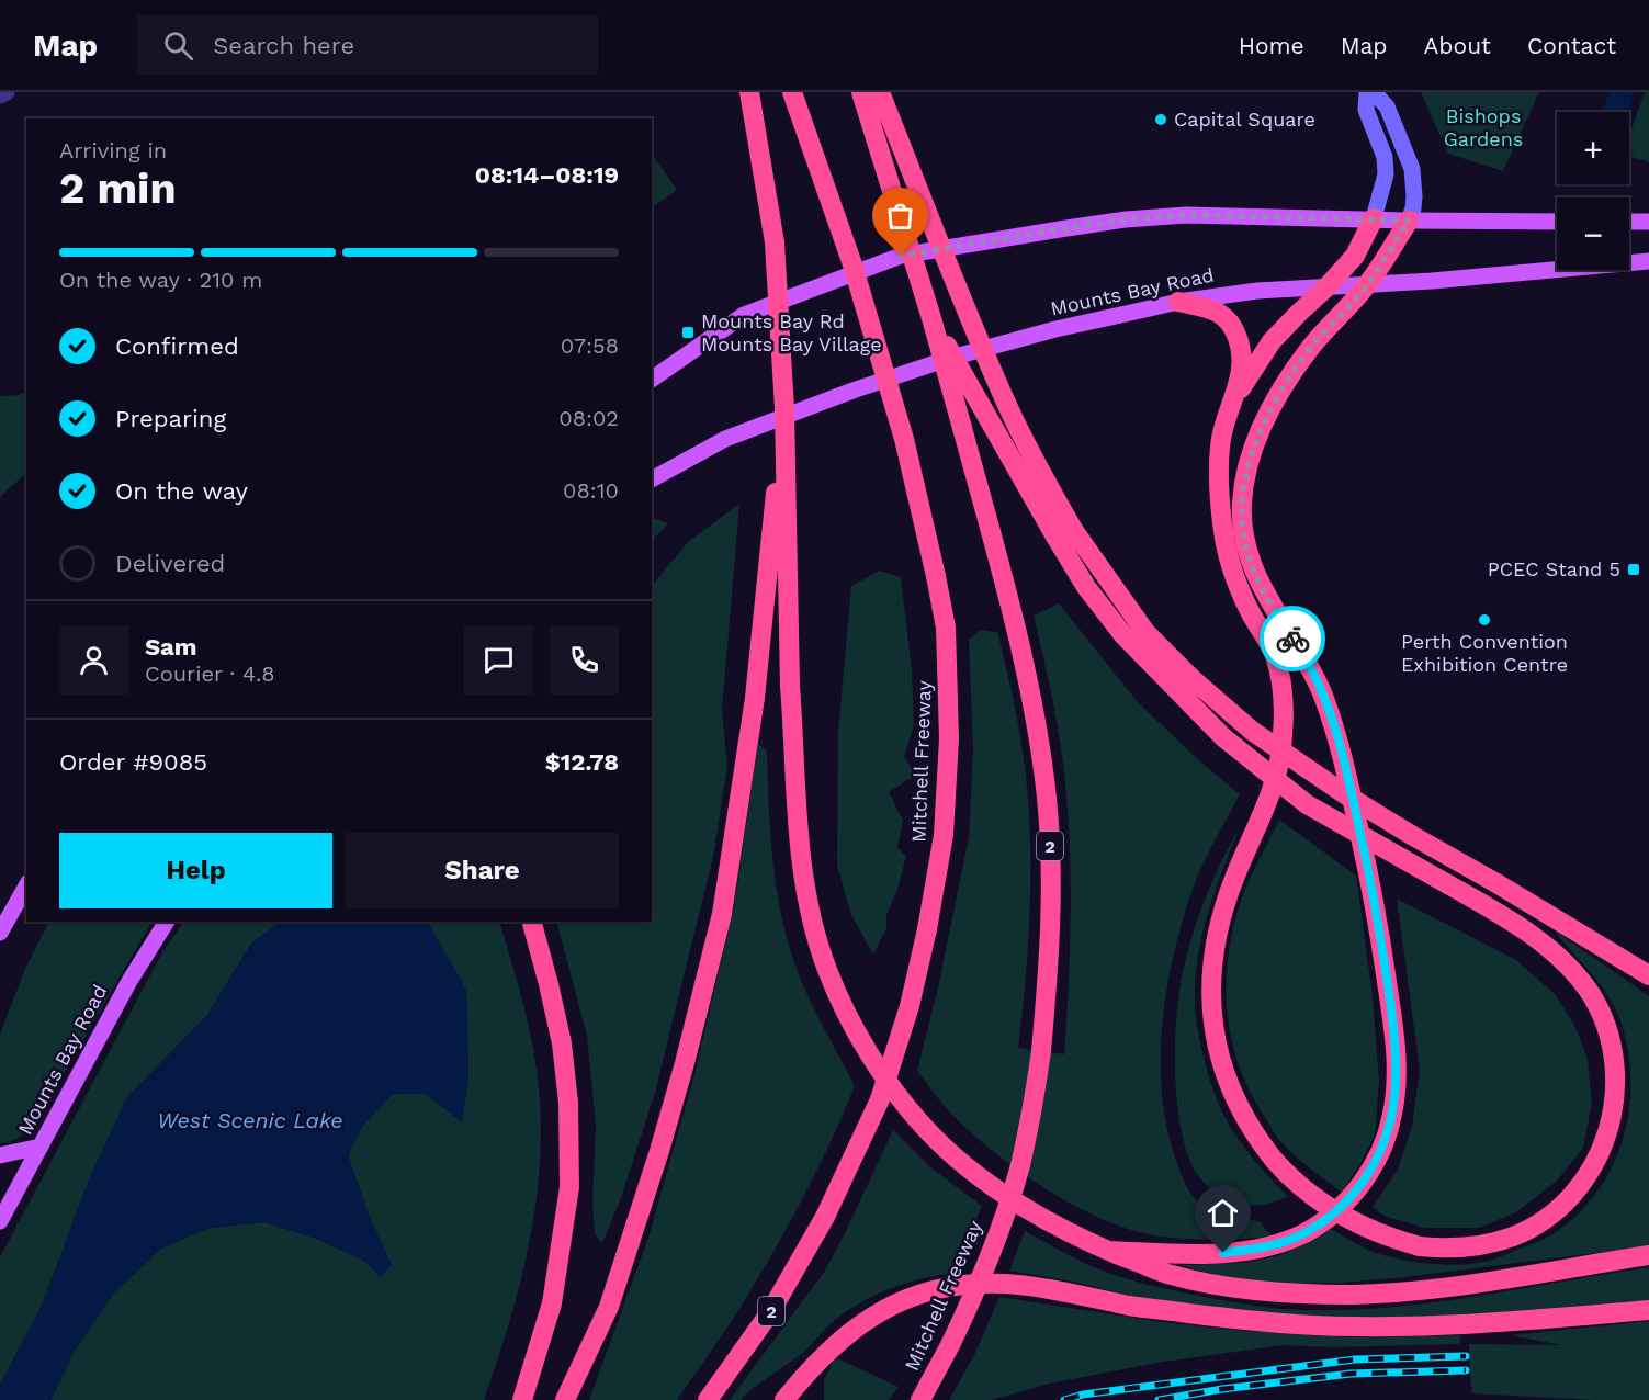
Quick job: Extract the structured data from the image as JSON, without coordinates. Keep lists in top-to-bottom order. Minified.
{"streets":{"highway":["Mitchell Freeway","2"],"main road":["Mounts Bay Road"]},"water":["West Scenic Lake"],"parks":["Bishops Gardens"],"places":{"other":["Capital Square","Perth Convention Exhibition Centre"],"transit":["Mounts Bay Rd Mounts Bay Village","PCEC Stand 5"]},"page":{"header":"Map","search":"Search here","nav":["Home","Map","About","Contact"],"map_buttons":["+","−"],"heading":["2 min","Arriving in","08:14–08:19"],"panel":["Sam","Courier · 4.8","Order #9085","$12.78"],"bar":"On the way · 210 m","list":[["Confirmed","07:58"],["Preparing","08:02"],["On the way","08:10"],"Delivered"],"buttons":["Help","Share"]}}
